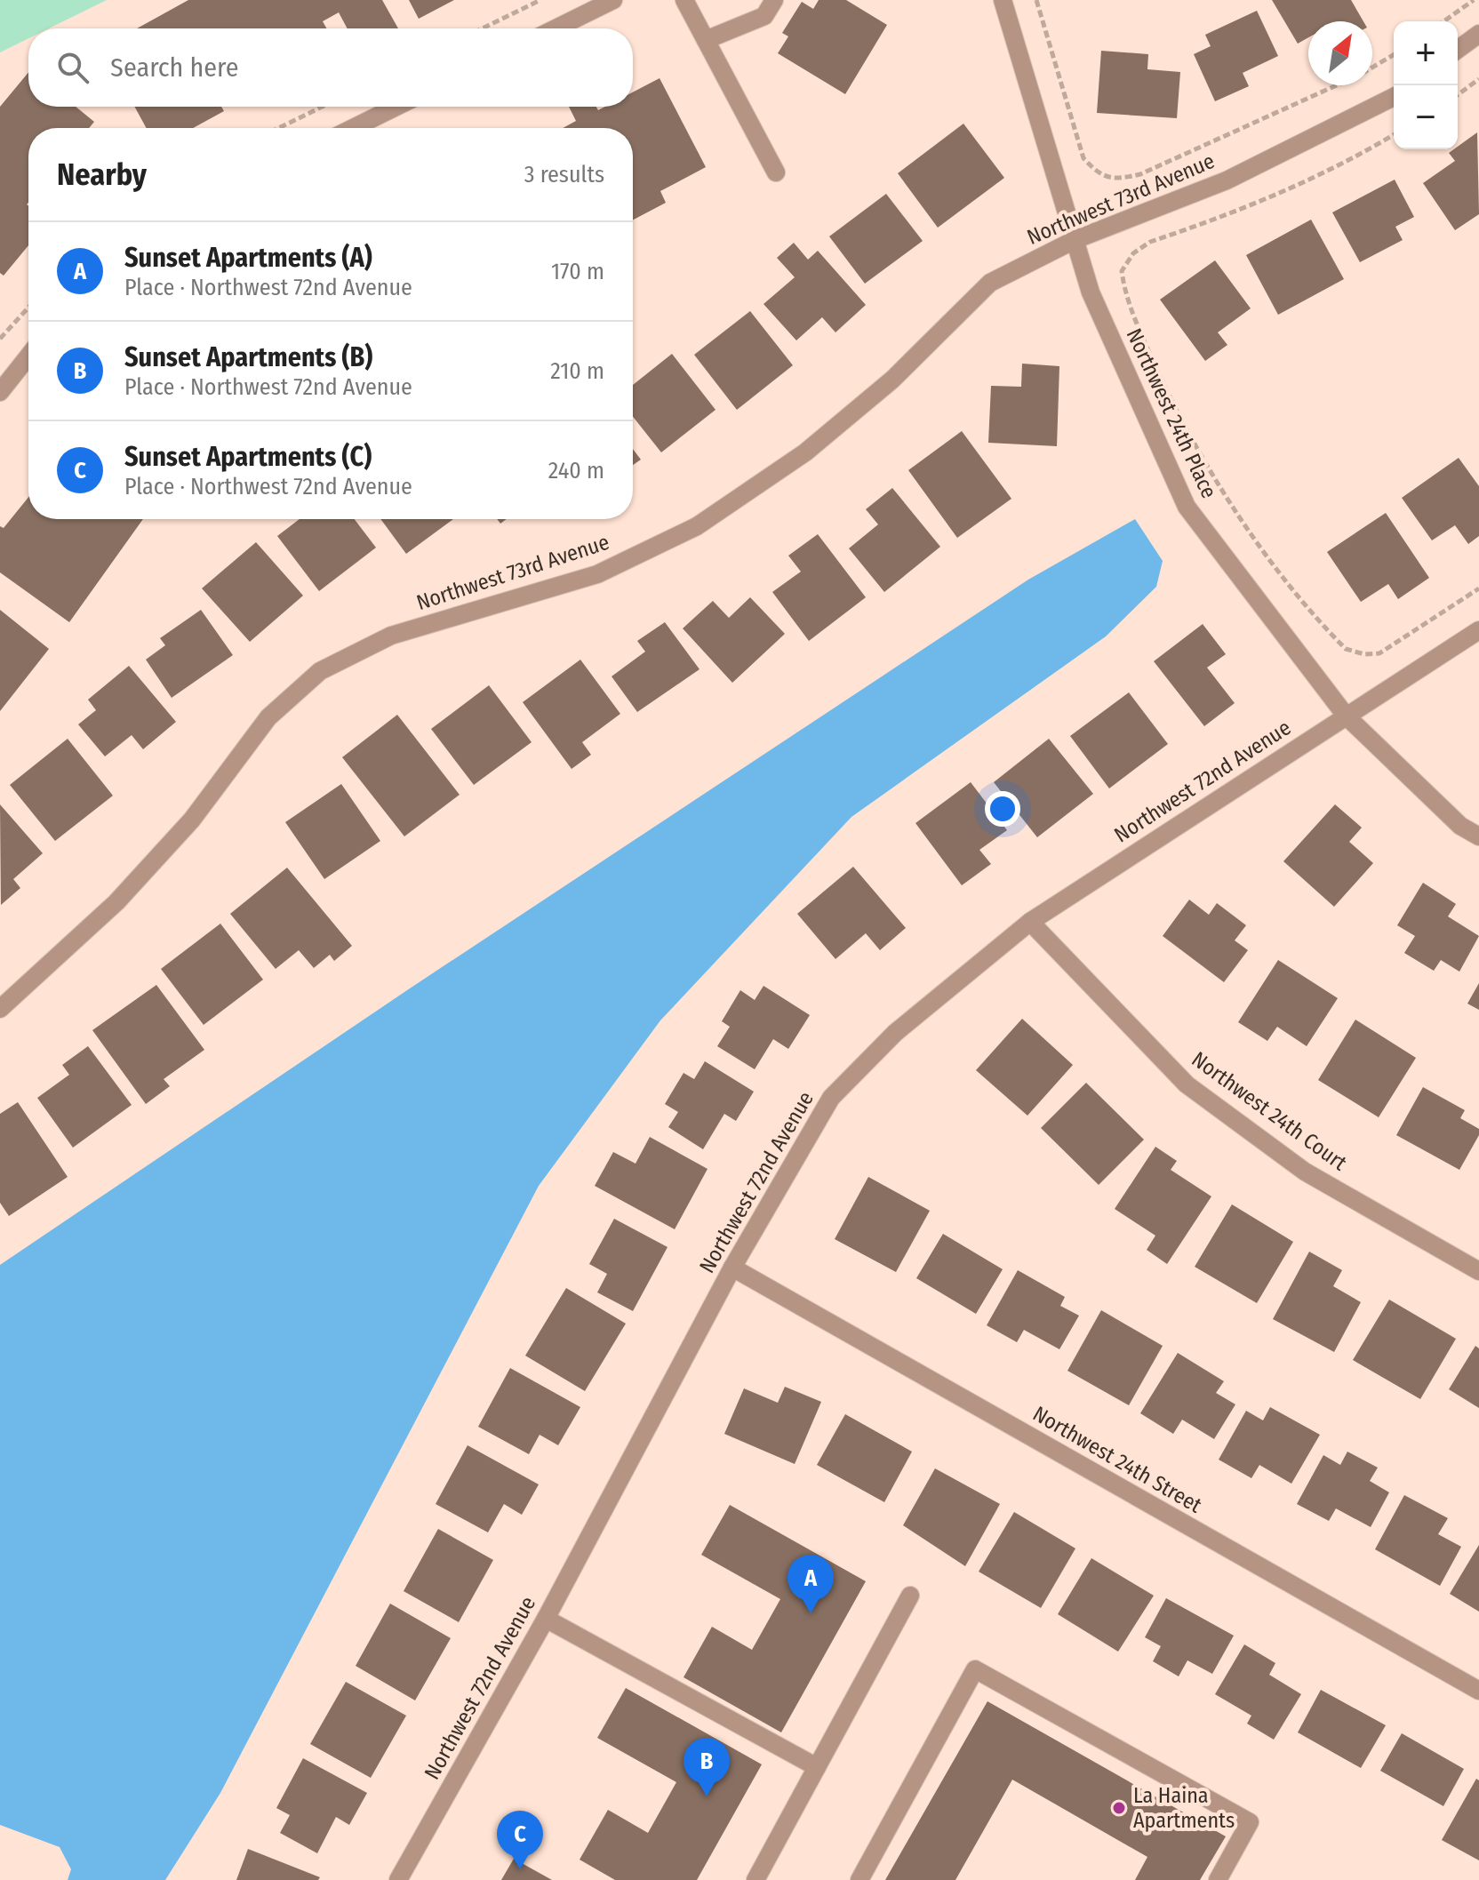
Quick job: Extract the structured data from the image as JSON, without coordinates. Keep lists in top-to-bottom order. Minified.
{"streets":{"street":["Northwest 73rd Avenue","Northwest 24th Place","Northwest 72nd Avenue","Northwest 24th Court","Northwest 24th Street"]},"crossings":[["Northwest 73rd Avenue","Northwest 24th Place"],["Northwest 24th Place","Northwest 72nd Avenue"],["Northwest 72nd Avenue","Northwest 24th Court"],["Northwest 72nd Avenue","Northwest 24th Street"]],"places":["La Haina Apartments"],"north":"top right","page":{"map_buttons":["+","−"],"search":"Search here","heading":["Nearby","3 results"],"list":[{"mark":"A","name":"Sunset Apartments (A)","note":"Place · Northwest 72nd Avenue","value":"170 m"},{"mark":"B","name":"Sunset Apartments (B)","note":"Place · Northwest 72nd Avenue","value":"210 m"},{"mark":"C","name":"Sunset Apartments (C)","note":"Place · Northwest 72nd Avenue","value":"240 m"}],"pins":["A","B","C"]}}
